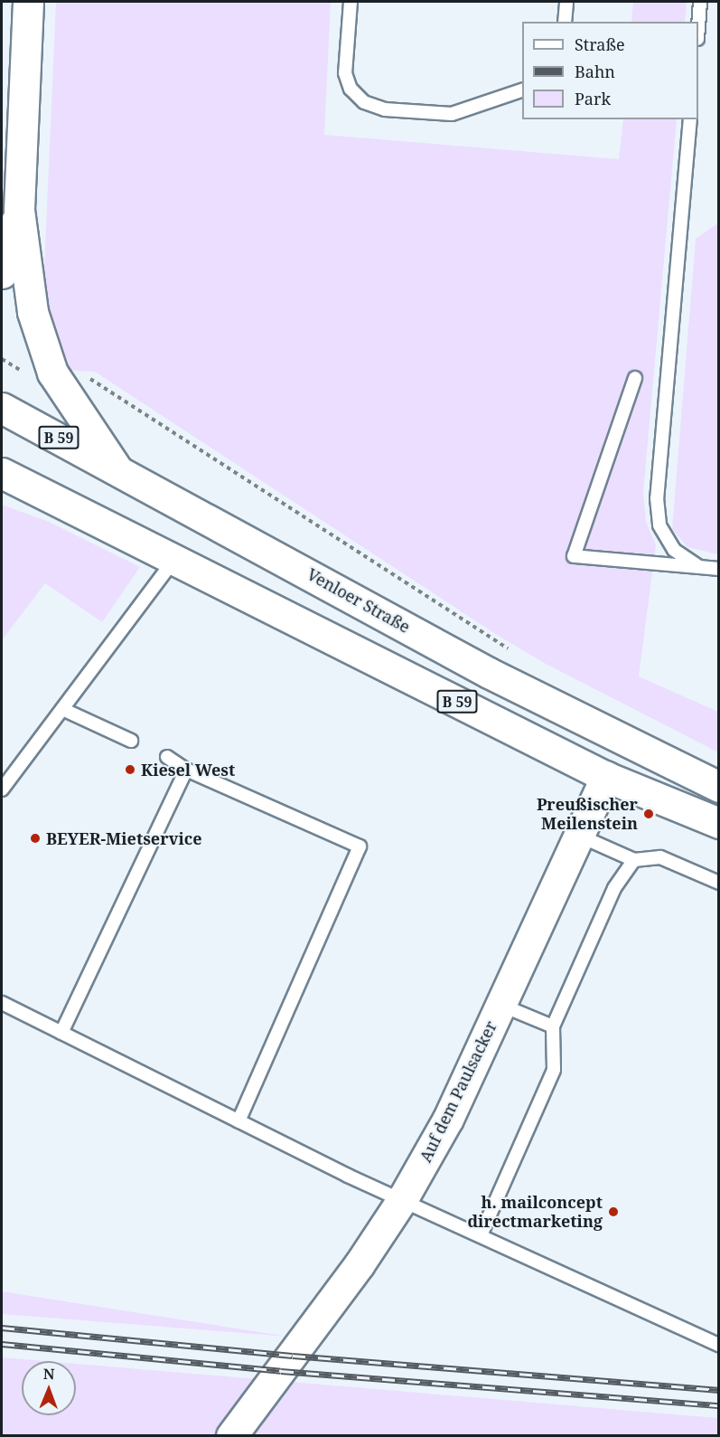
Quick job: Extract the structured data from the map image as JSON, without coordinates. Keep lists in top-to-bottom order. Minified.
{"streets":{"main road":["B 59","Venloer Straße","Auf dem Paulsacker"]},"crossings":[["B 59","Auf dem Paulsacker"],["Venloer Straße","Auf dem Paulsacker"]],"places":["Kiesel West","Preußischer Meilenstein","BEYER-Mietservice","h. mailconcept directmarketing"],"legend":["Straße","Bahn","Park"],"north":"top"}
